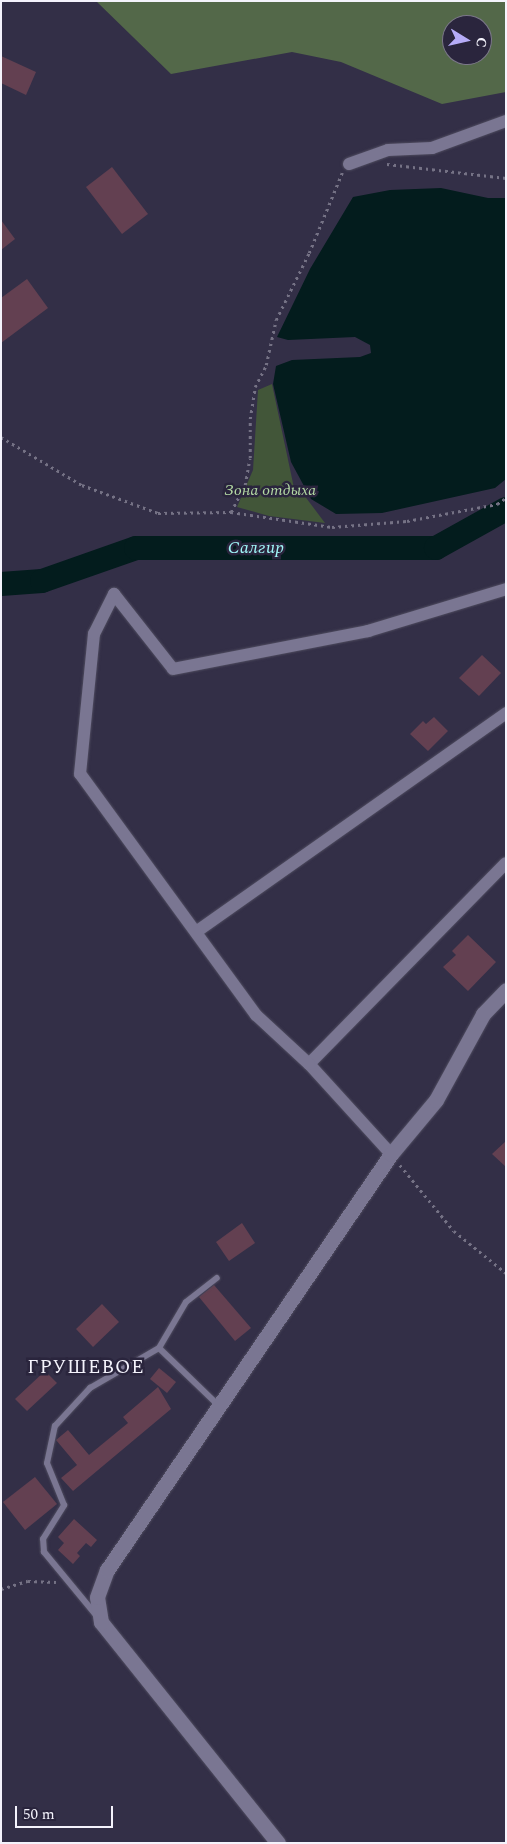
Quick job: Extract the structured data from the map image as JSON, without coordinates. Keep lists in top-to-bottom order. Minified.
{"districts":["ГРУШЕВОЕ"],"water":["Салгир"],"parks":["Зона отдыха"],"scale_bar":"50 m","north":"right"}
